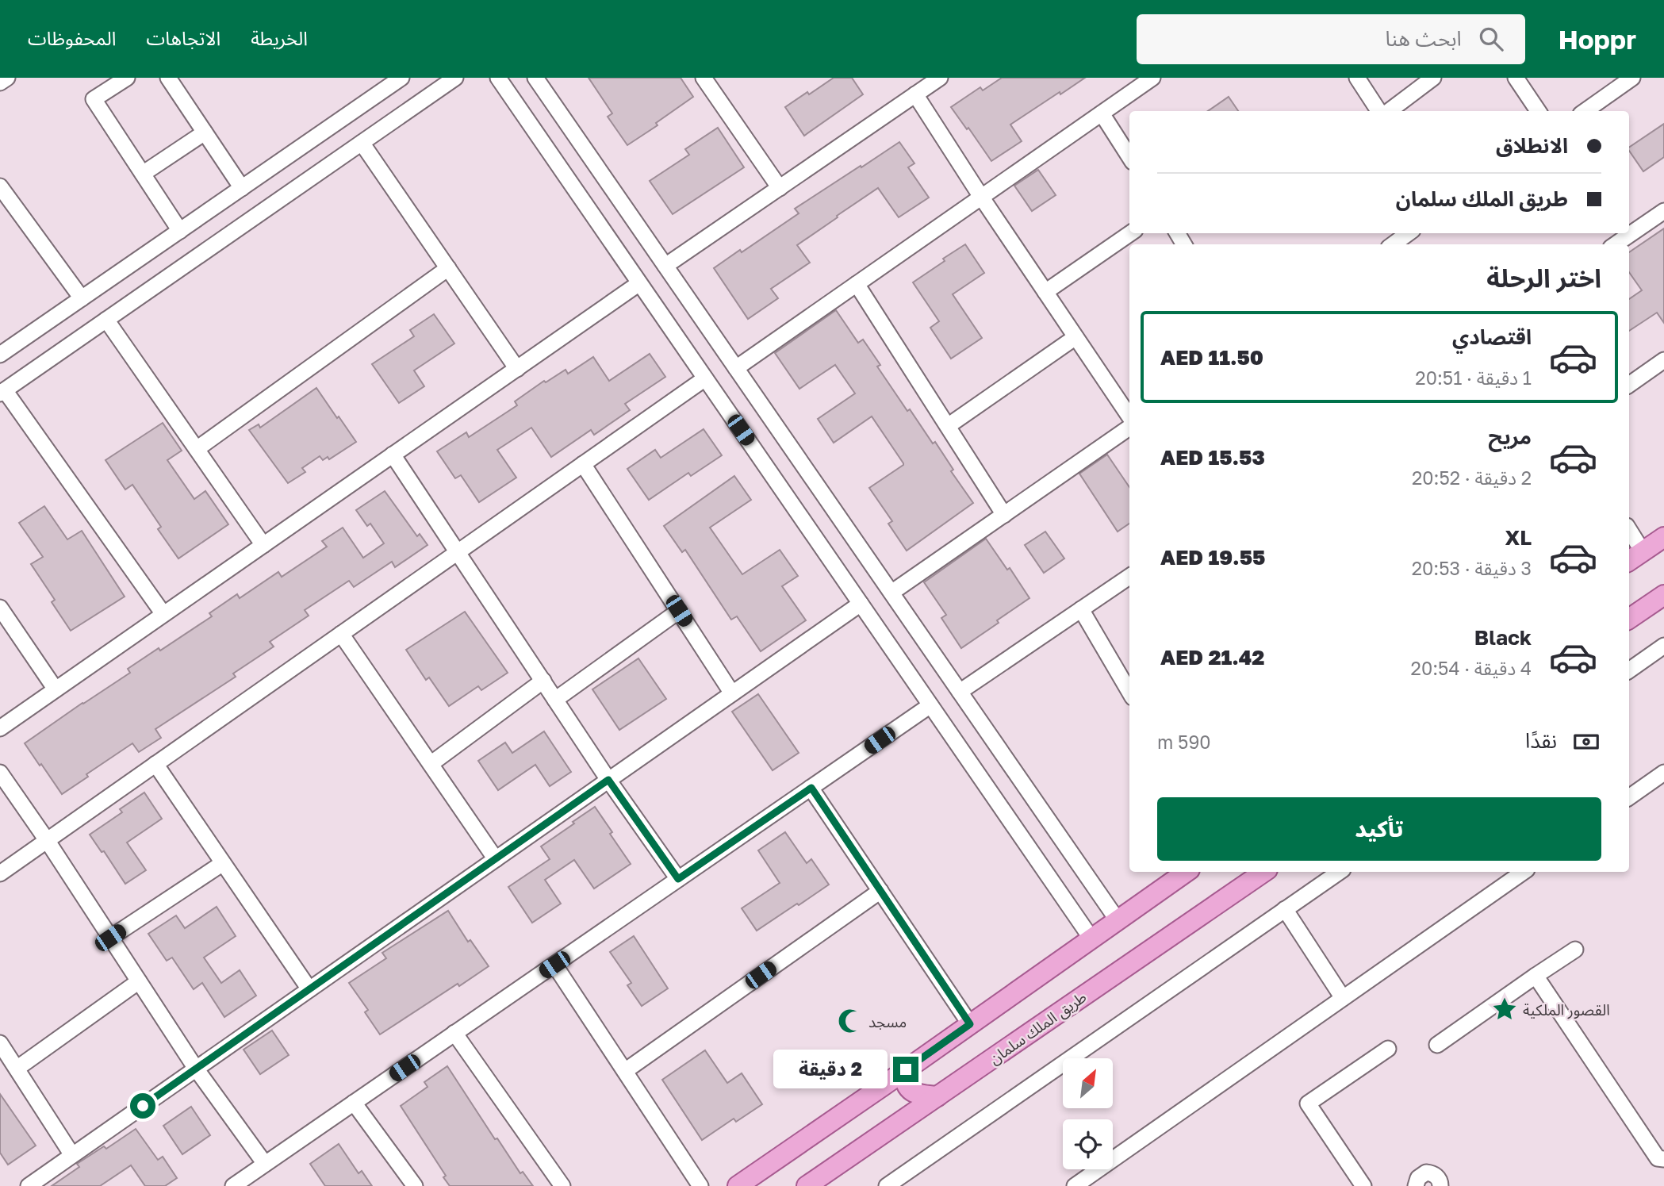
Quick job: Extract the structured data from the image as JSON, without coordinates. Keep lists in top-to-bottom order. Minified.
{"streets":{"main road":["طريق الملك سلمان"]},"places":{"place":["القصور الملكية"],"mosque":["مسجد"]},"north":"top right","page":{"header":"Hoppr","search":"ابحث هنا","nav":["الخريطة","الاتجاهات","المحفوظات"],"banner":["الانطلاق","طريق الملك سلمان"],"heading":"اختر الرحلة","list":[{"name":"اقتصادي","note":"1 دقيقة · 20:51","value":"AED 11.50"},{"name":"مريح","note":"2 دقيقة · 20:52","value":"AED 15.53"},{"name":"XL","note":"3 دقيقة · 20:53","value":"AED 19.55"},{"name":"Black","note":"4 دقيقة · 20:54","value":"AED 21.42"}],"pay":["نقدًا","590 m"],"buttons":"تأكيد","bubble":"2 دقيقة"}}
